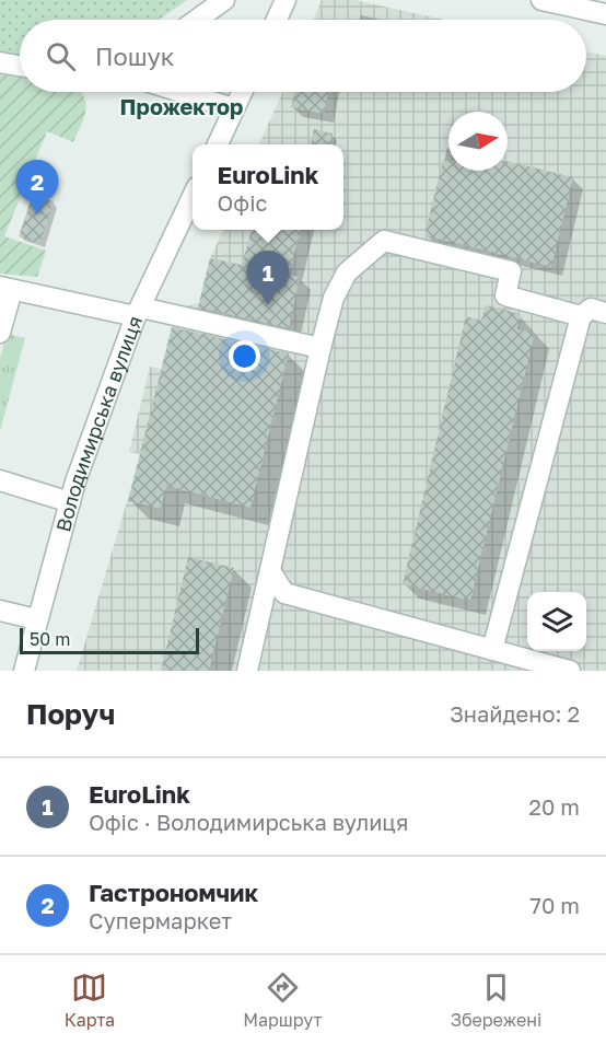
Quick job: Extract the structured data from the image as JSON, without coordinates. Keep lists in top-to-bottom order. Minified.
{"streets":{"street":["Володимирська вулиця"]},"districts":["Прожектор"],"scale_bar":"50 m","north":"right","page":{"search":"Пошук","popup":["EuroLink","Офіс"],"pins":["2","1"],"scale":"50 m","heading":["Поруч","Знайдено: 2"],"list":[{"mark":"1","name":"EuroLink","note":"Офіс · Володимирська вулиця","value":"20 m"},{"mark":"2","name":"Гастрономчик","note":"Супермаркет","value":"70 m"}],"nav":["Карта","Маршрут","Збережені"]}}
